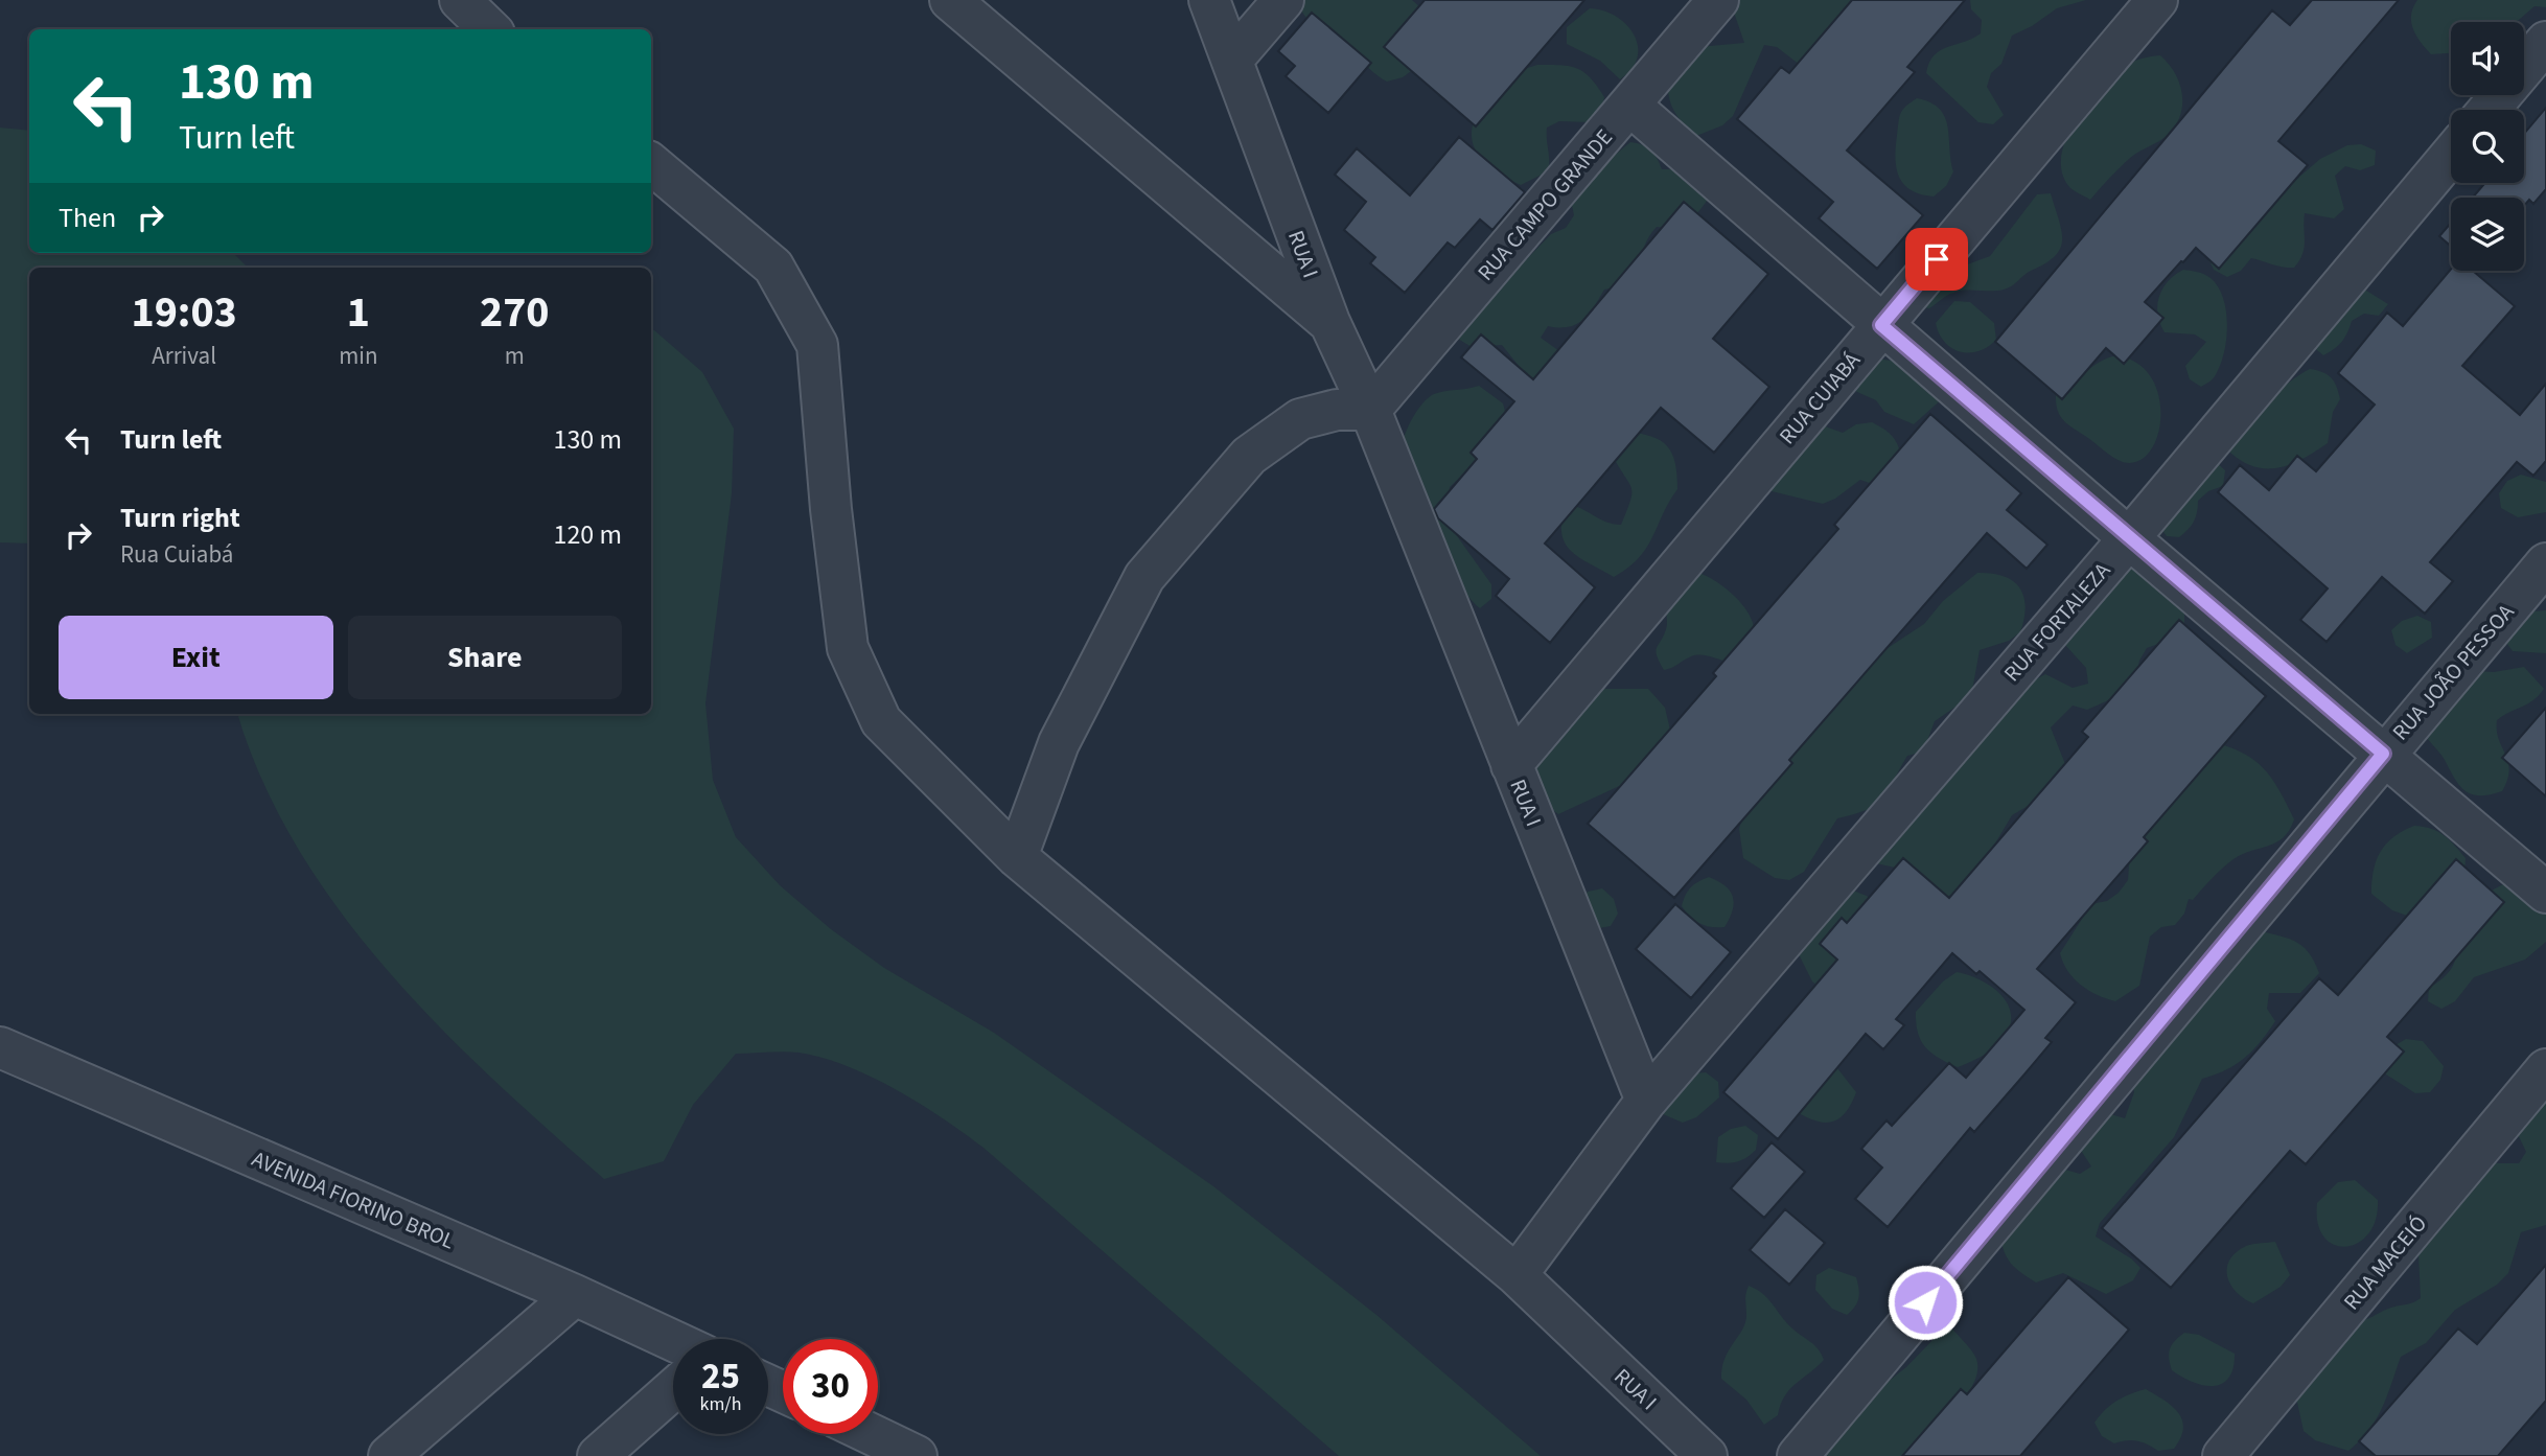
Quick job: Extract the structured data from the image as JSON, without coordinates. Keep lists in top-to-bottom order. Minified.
{"streets":{"street":["RUA CAMPO GRANDE","RUA I","RUA CUIABÁ","RUA FORTALEZA","RUA JOÃO PESSOA","AVENIDA FIORINO BROL","RUA MACEIÓ"]},"crossings":[["RUA CAMPO GRANDE","RUA I"],["RUA I","RUA CUIABÁ"],["RUA I","RUA FORTALEZA"]],"page":{"turn":["130 m","Turn left"],"then":"Then","eta":["19:03","Arrival","1","min","270","m"],"list":[{"name":"Turn left","value":"130 m"},{"name":"Turn right","note":"Rua Cuiabá","value":"120 m"}],"buttons":["Exit","Share"],"speed":"25 km/h","limit":"30"}}
